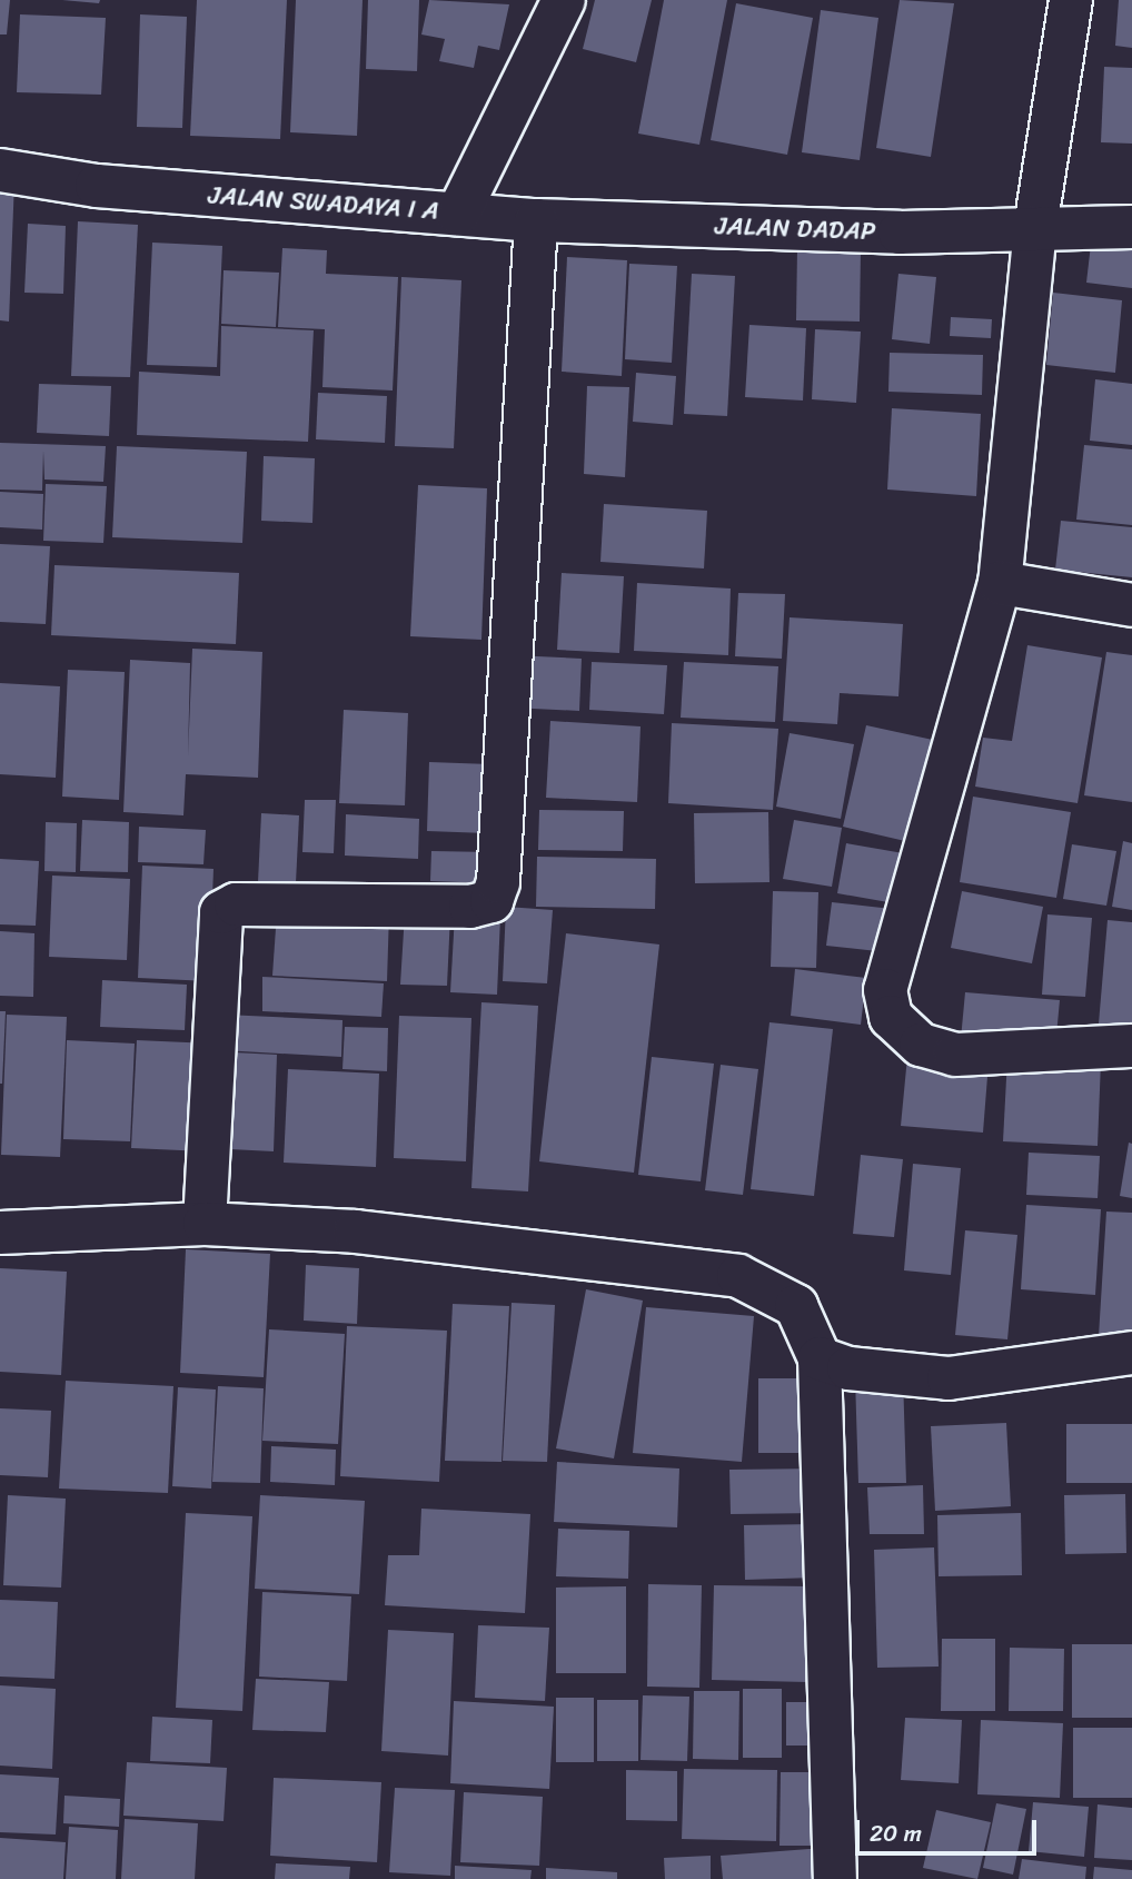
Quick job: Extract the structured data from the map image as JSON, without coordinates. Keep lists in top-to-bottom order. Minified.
{"streets":{"street":["JALAN SWADAYA I A","JALAN DADAP"]},"crossings":[["JALAN SWADAYA I A","JALAN DADAP"]],"scale_bar":"20 m"}
